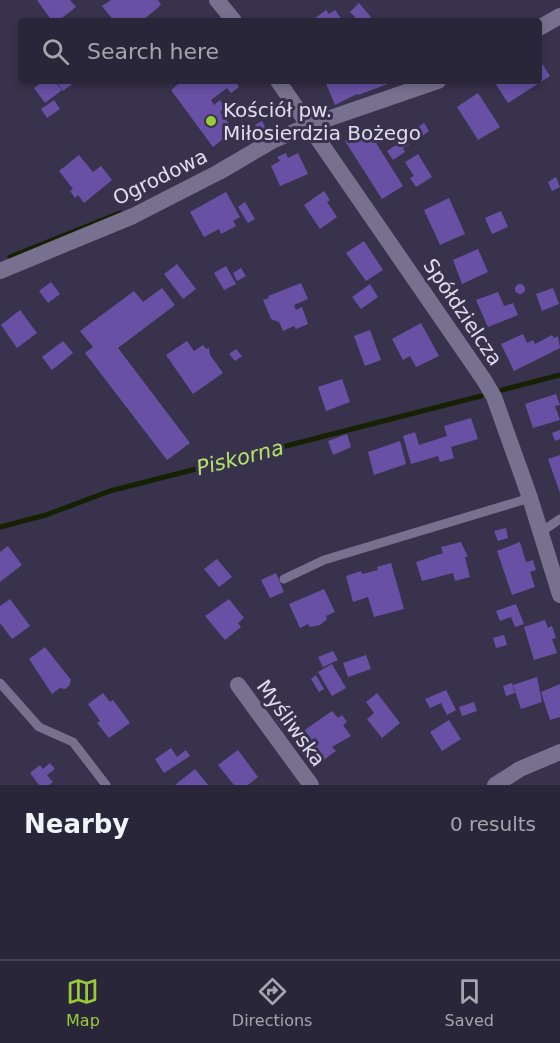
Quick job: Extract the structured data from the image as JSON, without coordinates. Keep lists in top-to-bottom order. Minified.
{"streets":{"street":["Ogrodowa","Spółdzielcza","Myśliwska"]},"crossings":[["Ogrodowa","Spółdzielcza"]],"water":["Piskorna"],"places":["Kościół pw. Miłosierdzia Bożego"],"page":{"search":"Search here","heading":["Nearby","0 results"],"nav":["Map","Directions","Saved"]}}
